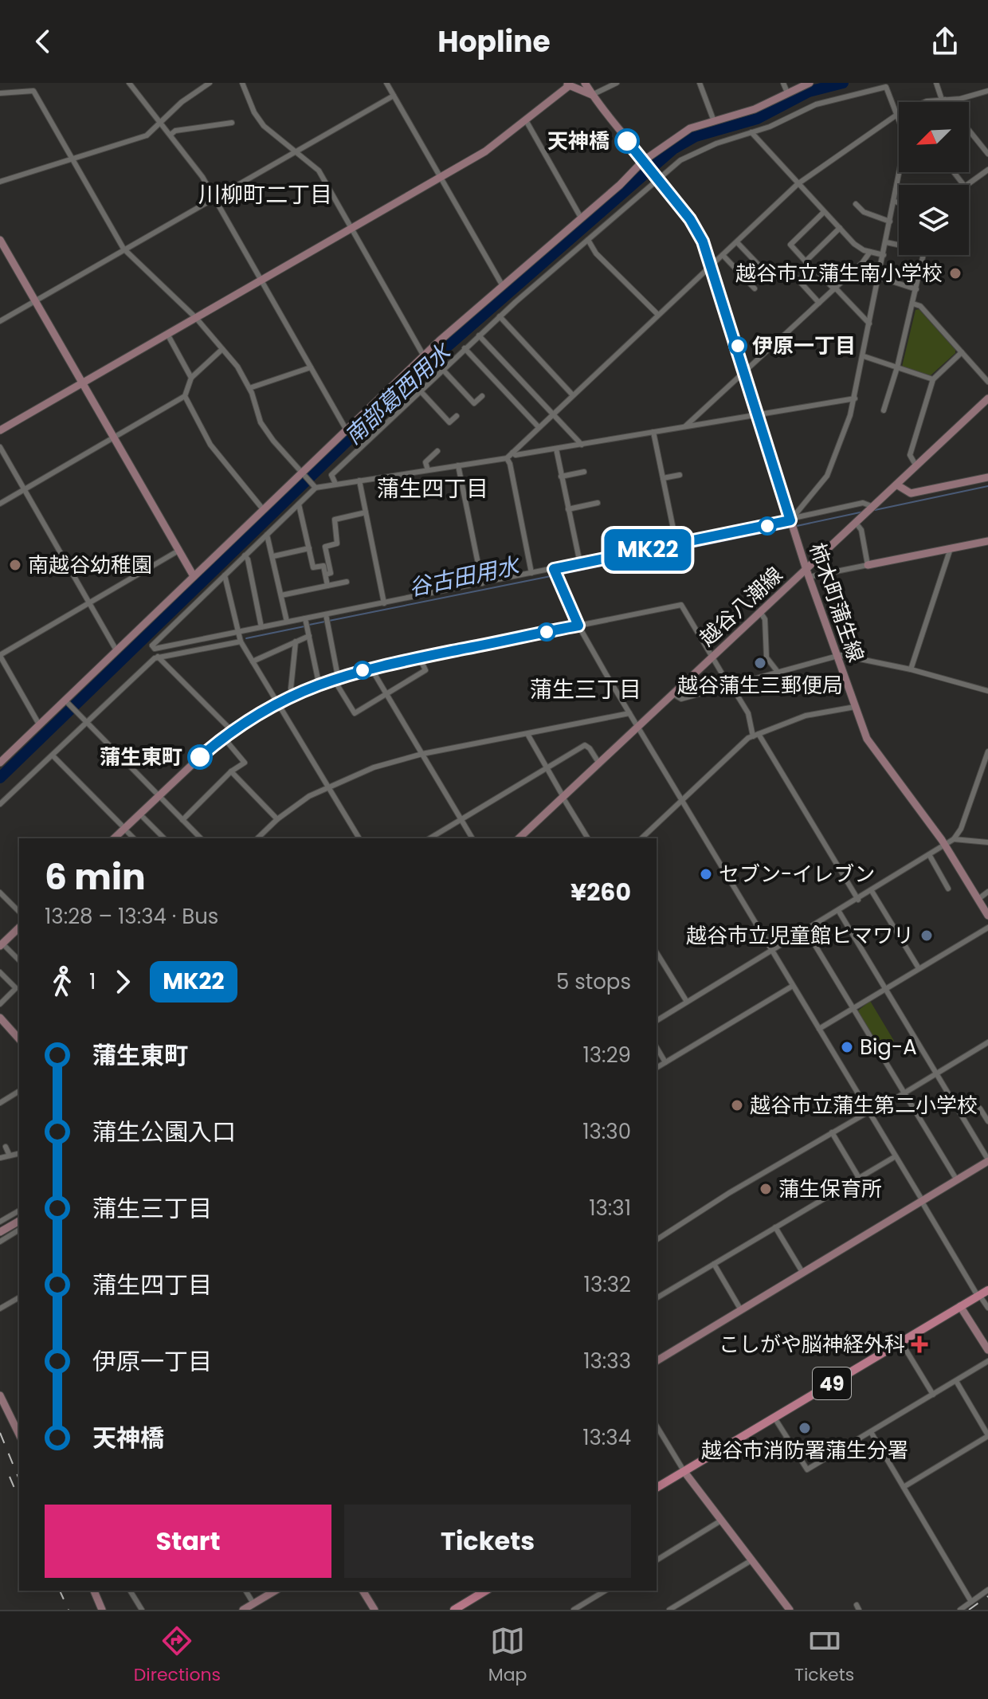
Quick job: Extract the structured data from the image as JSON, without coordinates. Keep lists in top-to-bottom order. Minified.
{"streets":{"main road":["49"],"street":["柿木町蒲生線","越谷八潮線"]},"crossings":[["柿木町蒲生線","越谷八潮線"]],"districts":["川柳町二丁目","蒲生四丁目","蒲生三丁目"],"water":["南部葛西用水","谷古田用水"],"places":{"other":["天神橋","越谷市立蒲生南小学校","伊原一丁目","南越谷幼稚園","越谷蒲生三郵便局","蒲生東町","セブン-イレブン","越谷市立児童館ヒマワリ","Big-A","越谷市立蒲生第二小学校","蒲生保育所","越谷市消防署蒲生分署"],"health":["こしがや脳神経外科"]},"lines":["bus line MK22"],"north":"bottom left","page":{"header":"Hopline","on_map":"MK22","heading":["6 min","13:28 – 13:34 · Bus","¥260"],"legs":["1","MK22","5 stops"],"list":[{"name":"蒲生東町","value":"13:29"},{"name":"蒲生公園入口","value":"13:30"},{"name":"蒲生三丁目","value":"13:31"},{"name":"蒲生四丁目","value":"13:32"},{"name":"伊原一丁目","value":"13:33"},{"name":"天神橋","value":"13:34"}],"buttons":["Start","Tickets"],"tabs":["Directions","Map","Tickets"]}}
